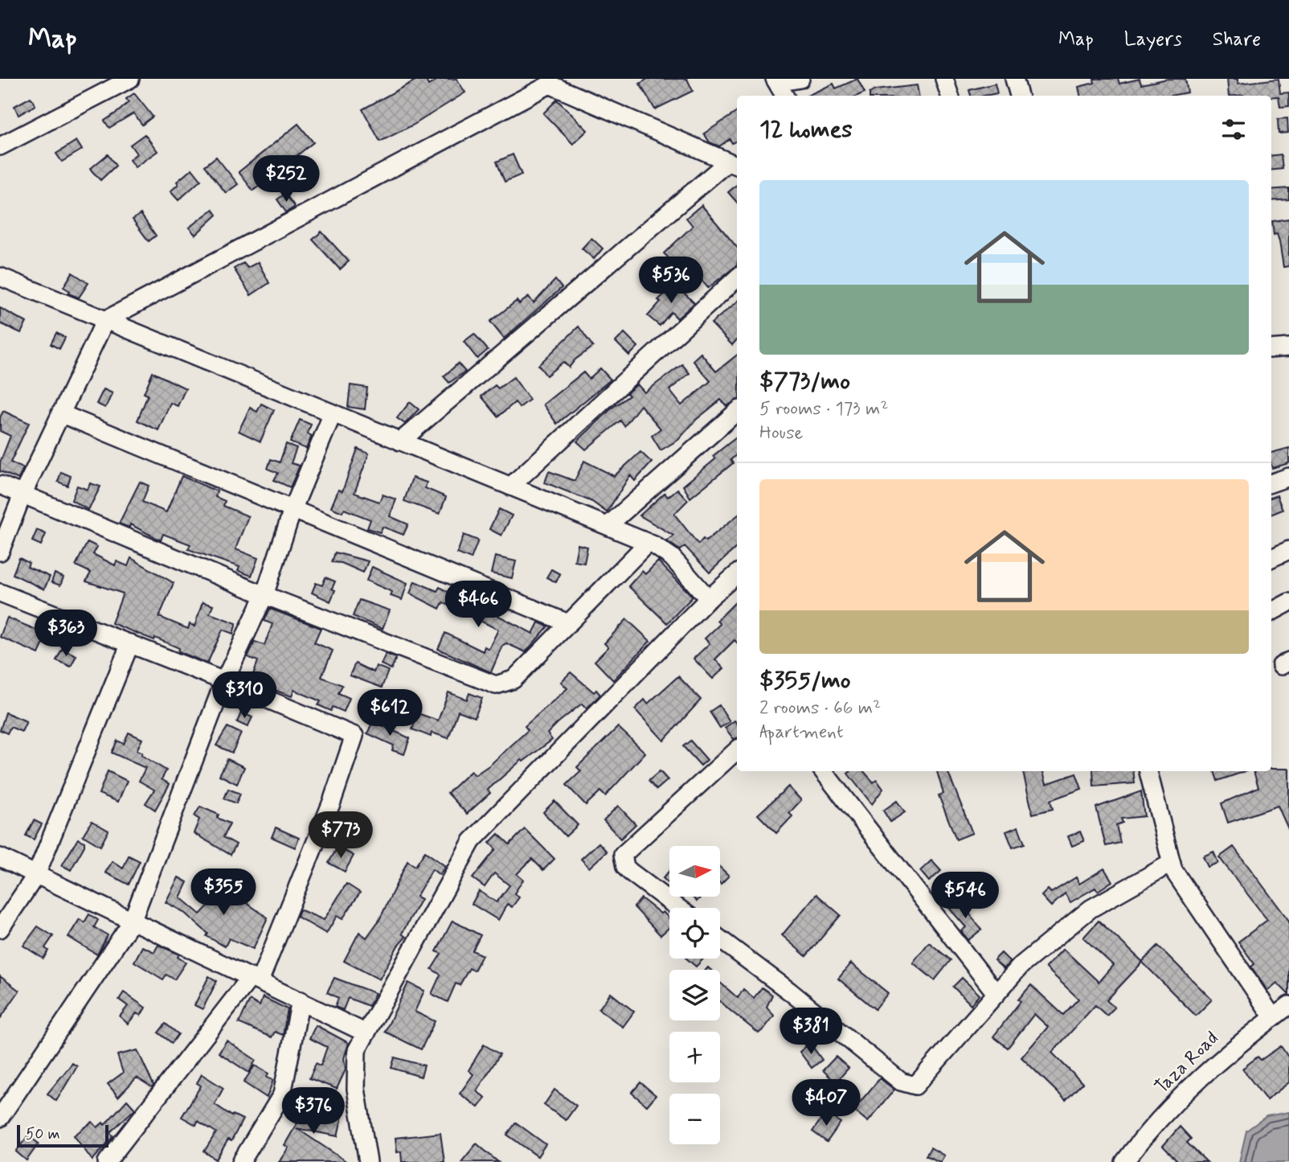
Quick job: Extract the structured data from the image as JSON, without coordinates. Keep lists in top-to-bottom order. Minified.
{"streets":{"street":["Taza Road"]},"scale_bar":"50 m","north":"right","page":{"header":"Map","nav":["Map","Layers","Share"],"heading":"12 homes","price":["$252","$536","$466","$363","$310","$612","$773","$355","$546","$381","$407","$376"],"list":[{"name":"$773/mo","note":"5 rooms · 173 m² · House"},{"name":"$355/mo","note":"2 rooms · 66 m² · Apartment"}],"map_buttons":["+","−"],"scale":"50 m"}}
